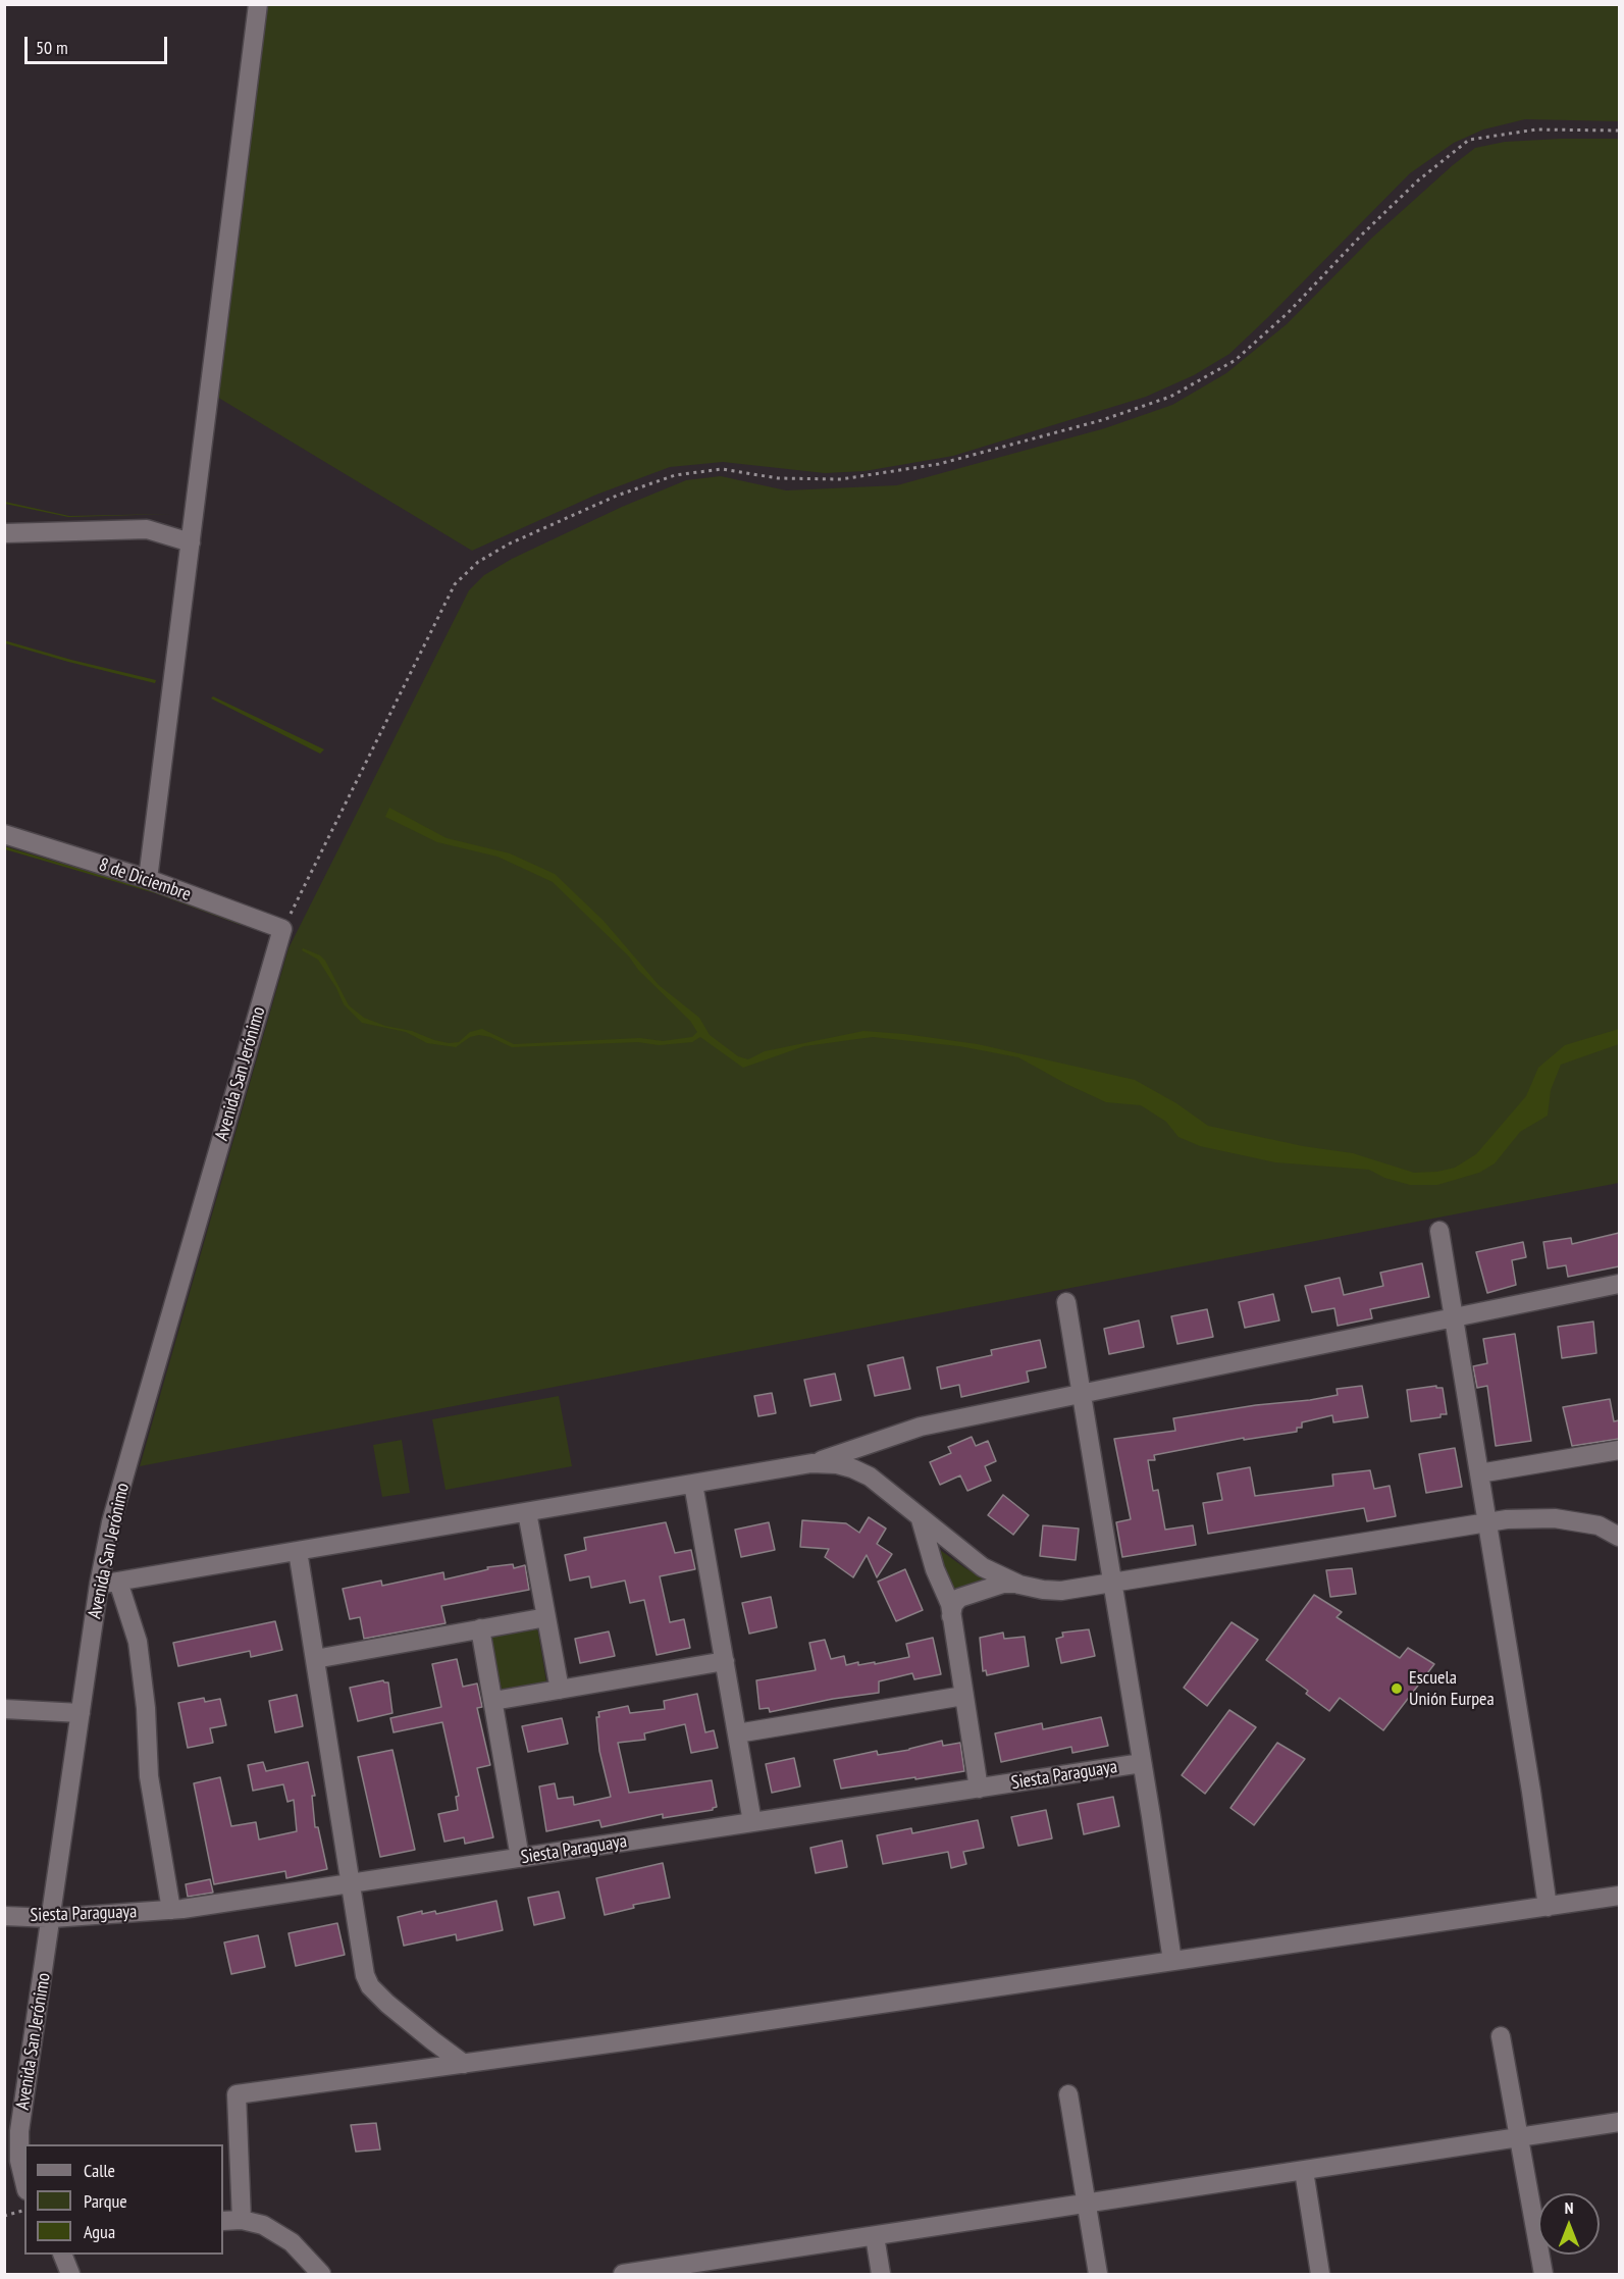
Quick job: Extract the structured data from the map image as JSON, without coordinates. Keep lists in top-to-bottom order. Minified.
{"streets":{"street":["8 de Diciembre","Avenida San Jerónimo","Siesta Paraguaya"]},"crossings":[["8 de Diciembre","Avenida San Jerónimo"],["Avenida San Jerónimo","Siesta Paraguaya"]],"places":["Escuela Unión Eurpea"],"legend":["Calle","Parque","Agua"],"scale_bar":"50 m","north":"top"}
